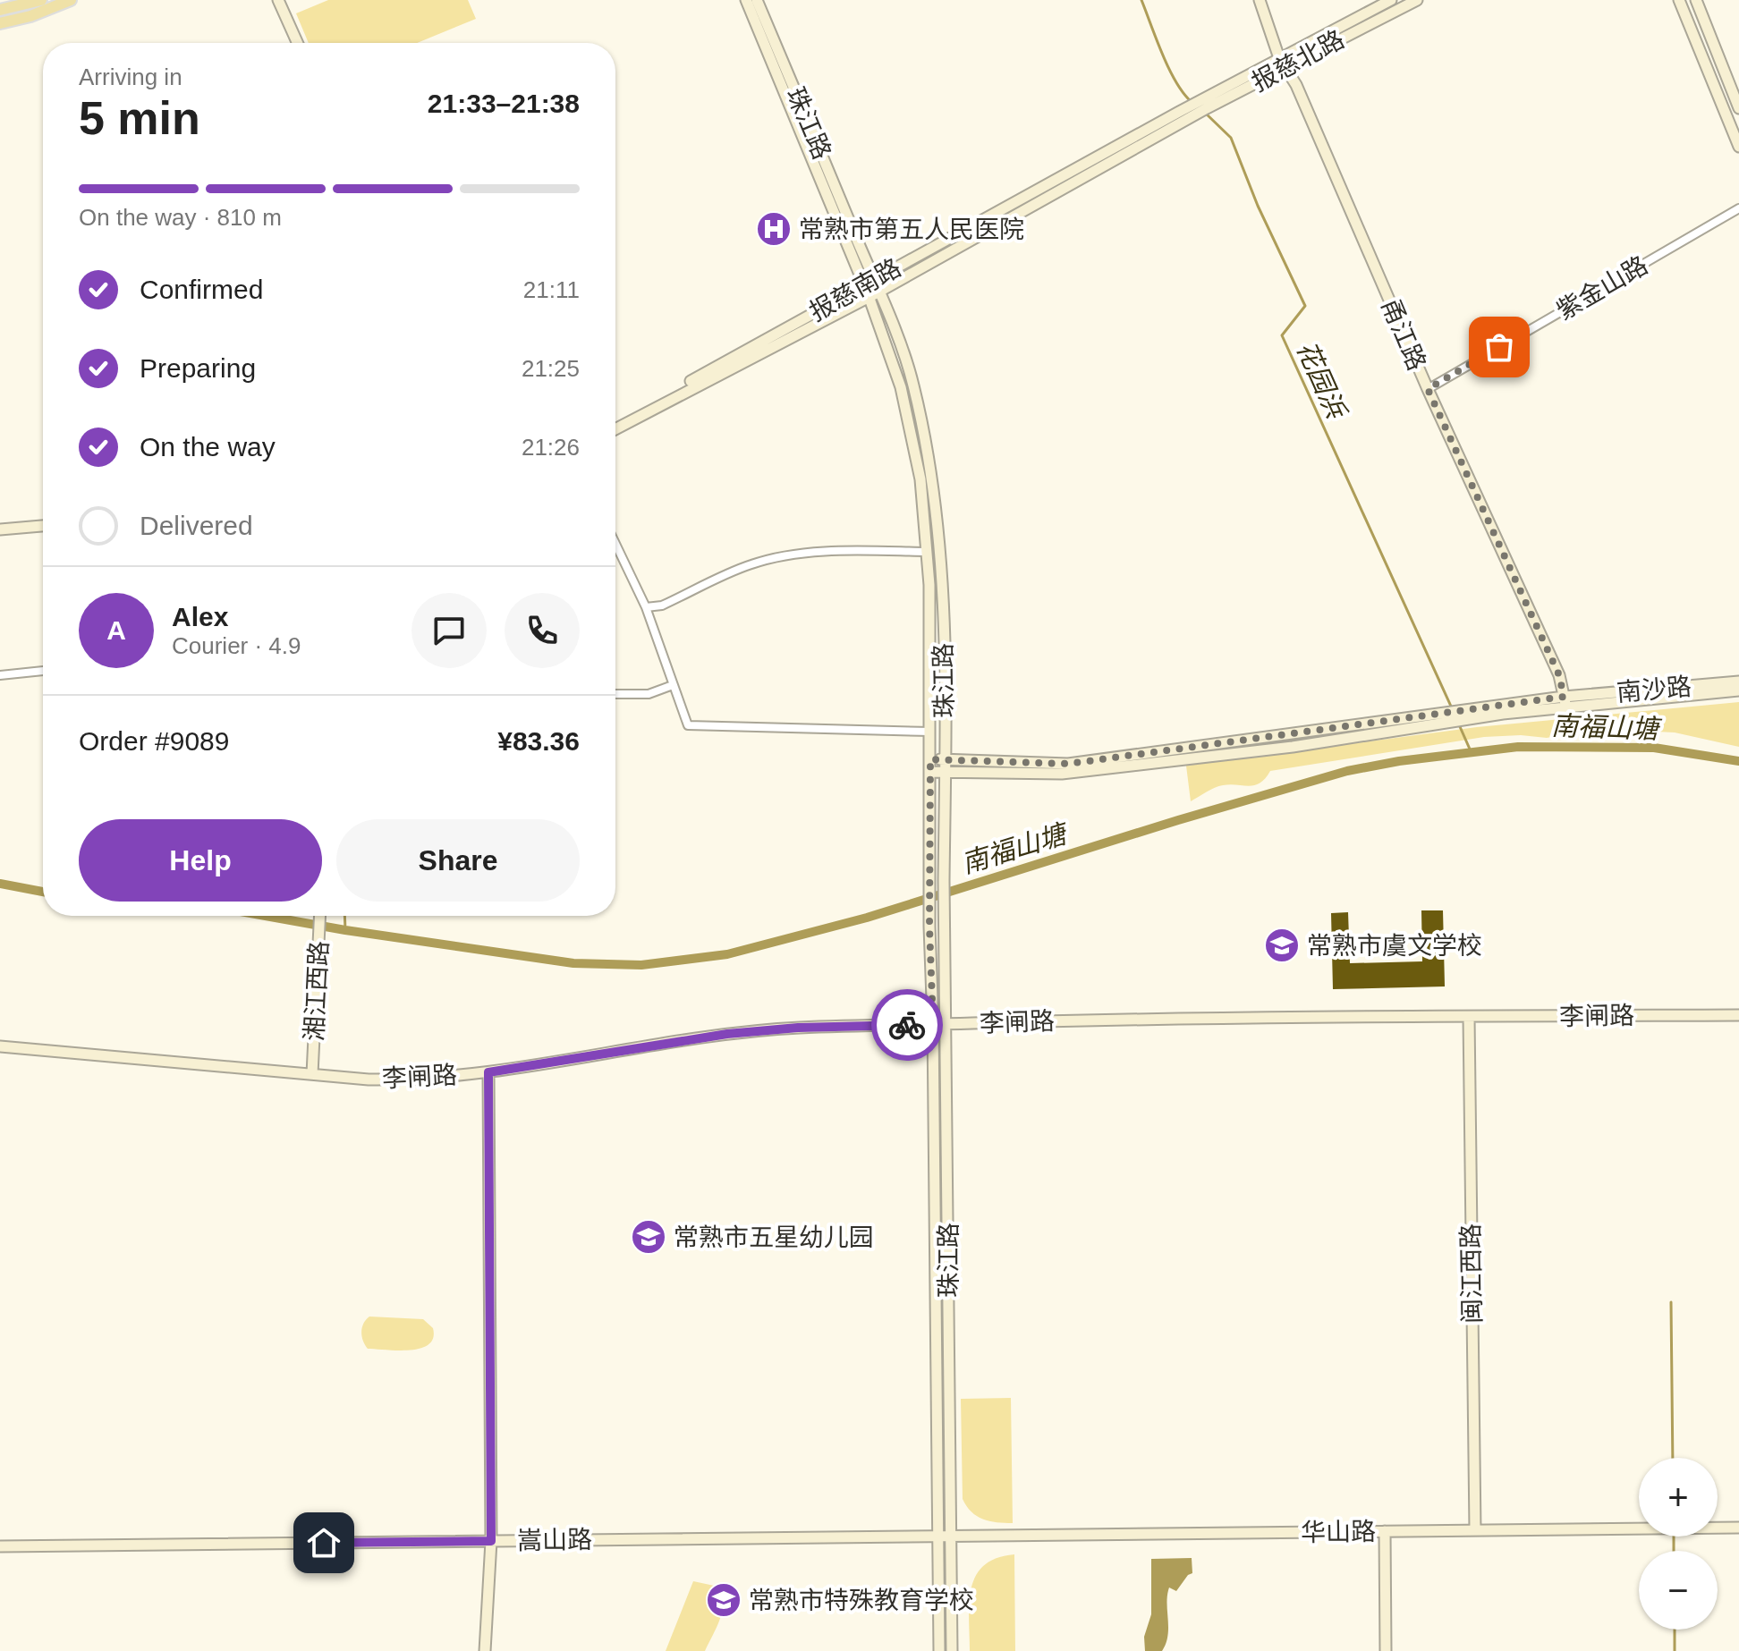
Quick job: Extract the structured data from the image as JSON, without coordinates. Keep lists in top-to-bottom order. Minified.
{"streets":{"main road":["报慈北路","珠江路","报慈南路","甬江路","南沙路","湘江西路","李闸路","闽江西路","华山路","嵩山路"],"street":["紫金山路"]},"crossings":[["报慈北路","报慈南路"],["报慈北路","甬江路"],["珠江路","报慈南路"],["珠江路","南沙路"],["珠江路","李闸路"],["珠江路","华山路"],["珠江路","嵩山路"],["紫金山路","甬江路"],["甬江路","南沙路"],["湘江西路","李闸路"],["李闸路","闽江西路"],["闽江西路","华山路"],["华山路","嵩山路"]],"water":["花园浜","南福山塘"],"places":{"hospital":["常熟市第五人民医院"],"school or university":["常熟市虞文学校","常熟市五星幼儿园","常熟市特殊教育学校"]},"page":{"heading":["5 min","Arriving in","21:33–21:38"],"panel":["Alex","Courier · 4.9","Order #9089","¥83.36"],"bar":"On the way · 810 m","list":[["Confirmed","21:11"],["Preparing","21:25"],["On the way","21:26"],"Delivered"],"round":"A","buttons":["Help","Share"],"map_buttons":["+","−"]}}
